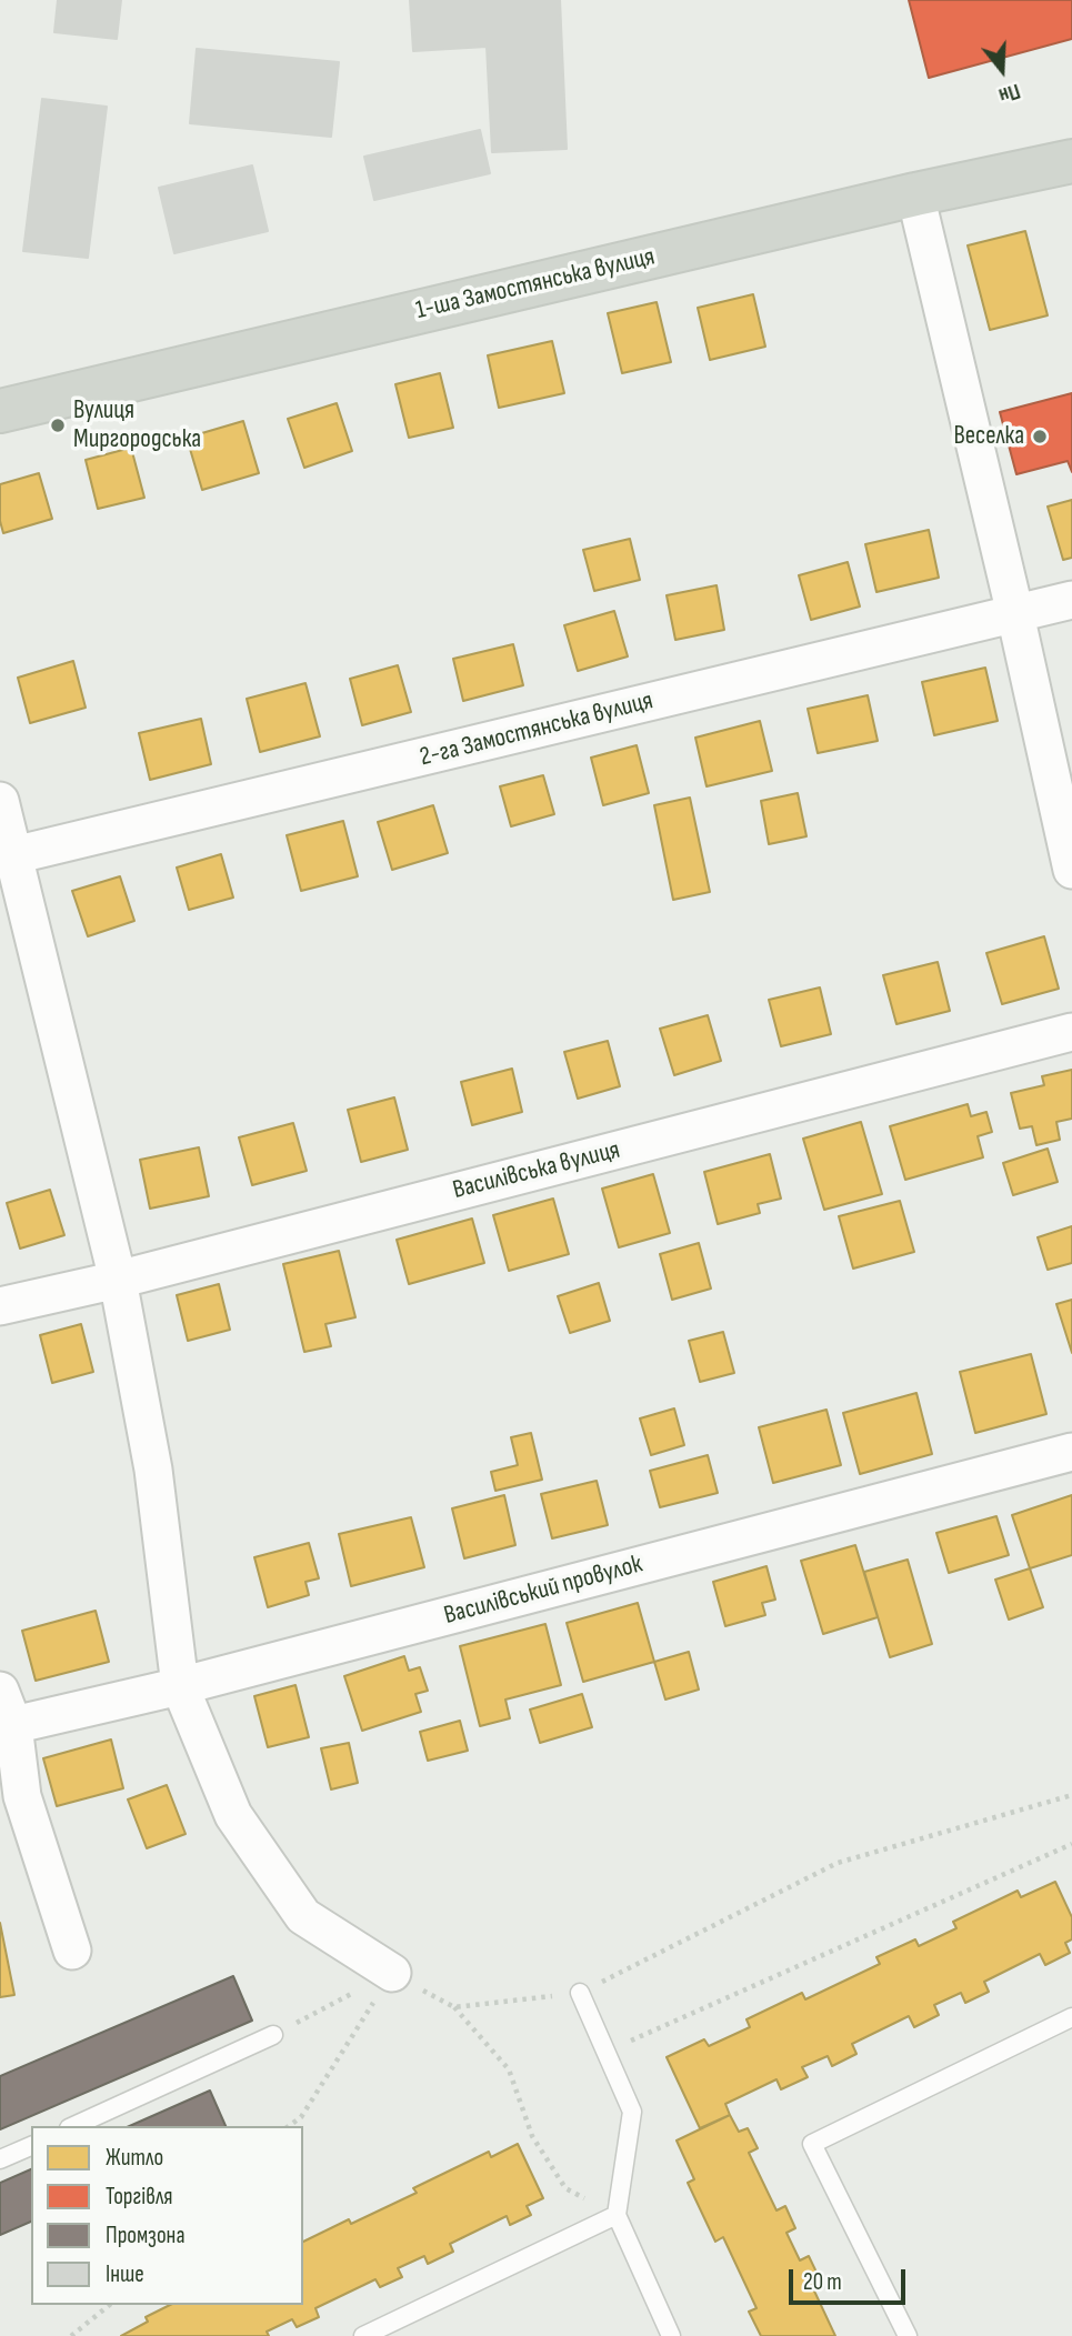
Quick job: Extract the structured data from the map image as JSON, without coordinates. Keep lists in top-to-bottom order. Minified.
{"streets":{"main road":["1-ша Замостянська вулиця"],"street":["2-га Замостянська вулиця","Василівська вулиця","Василівський провулок"]},"places":["Вулиця Миргородська","Веселка"],"legend":["Житло","Торгівля","Промзона","Інше"],"scale_bar":"20 m","north":"bottom"}
